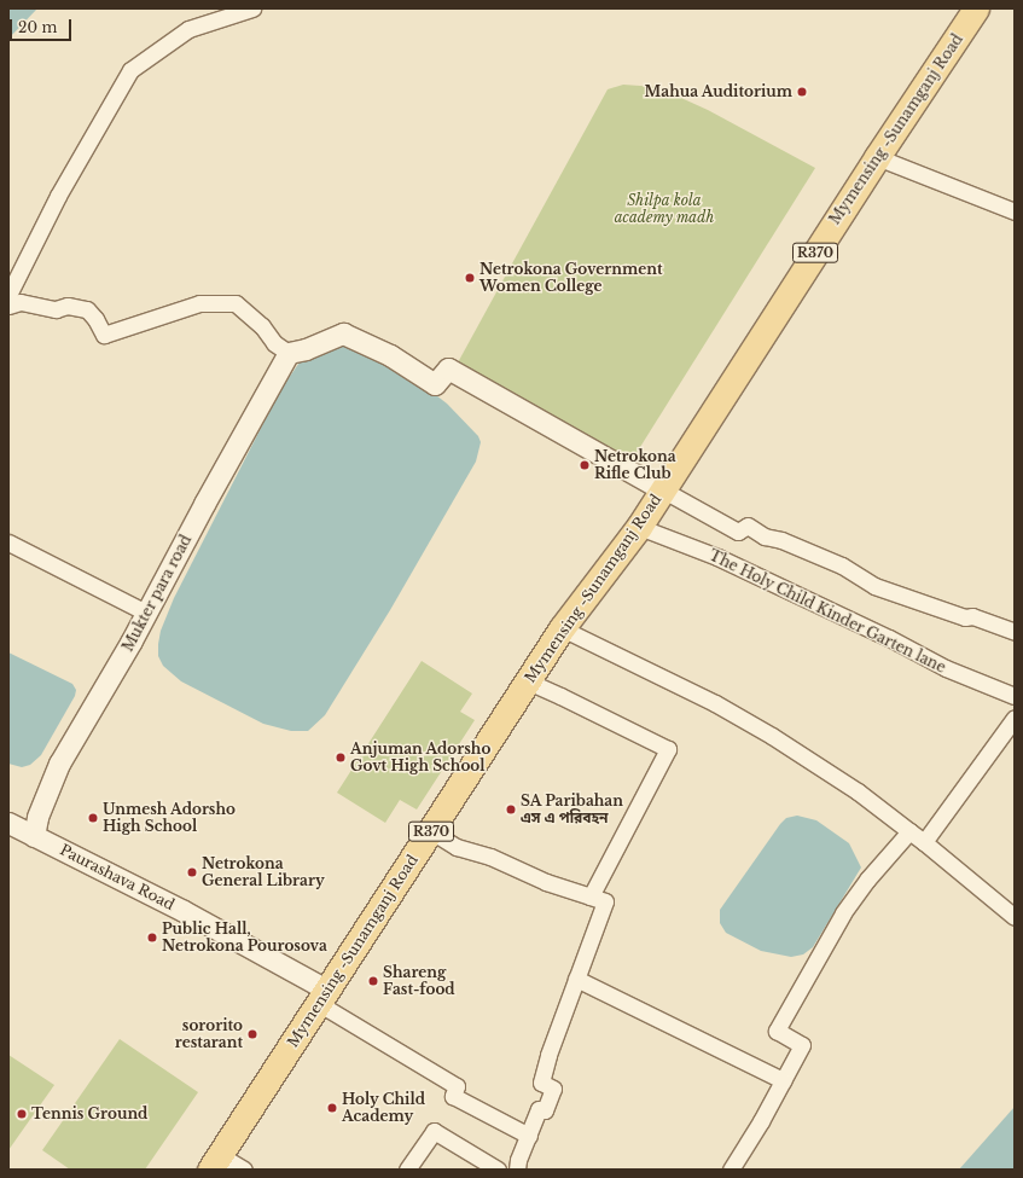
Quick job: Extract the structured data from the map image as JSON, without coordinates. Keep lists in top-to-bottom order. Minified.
{"streets":{"main road":["Mymensing -Sunamganj Road","R370"],"street":["Mukter para road","The Holy Child Kinder Garten lane","Paurashava Road"]},"crossings":[["Mymensing -Sunamganj Road","The Holy Child Kinder Garten lane"],["Mymensing -Sunamganj Road","Paurashava Road"],["Mukter para road","Paurashava Road"]],"parks":["Shilpa kola academy madh"],"places":["Mahua Auditorium","Netrokona Government Women College","Netrokona Rifle Club","Anjuman Adorsho Govt High School","SA Paribahan এস এ পরিবহন","Unmesh Adorsho High School","Netrokona General Library","Public Hall, Netrokona Pourosova","Shareng Fast-food","sororito restarant","Holy Child Academy","Tennis Ground"],"scale_bar":"20 m"}
